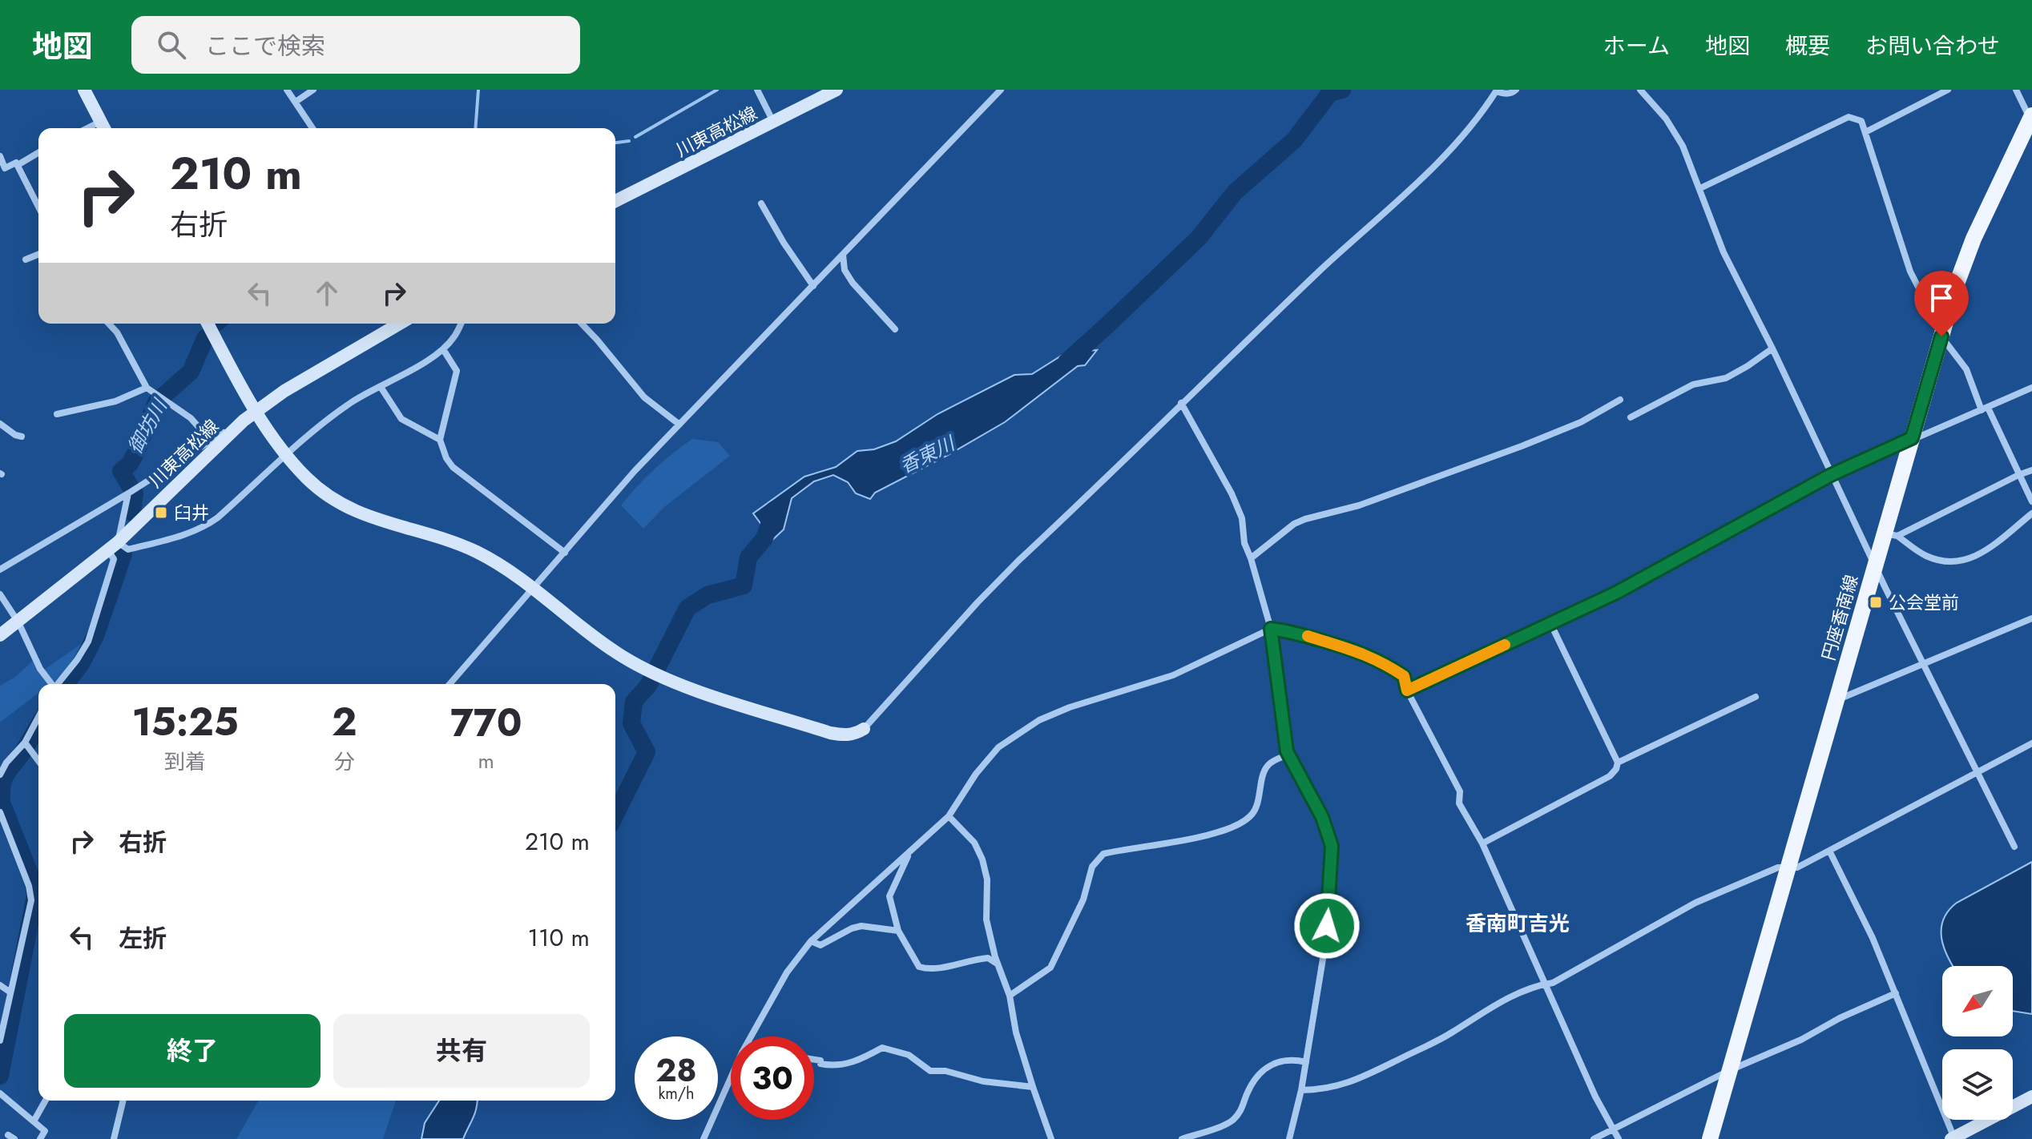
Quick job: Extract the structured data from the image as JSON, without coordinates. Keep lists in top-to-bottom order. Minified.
{"streets":{"main road":["円座香南線"],"street":["川東高松線"]},"districts":["香南町吉光"],"water":["御坊川","香東川"],"places":{"transit":["臼井","公会堂前"]},"north":"bottom left","page":{"header":"地図","search":"ここで検索","nav":["ホーム","地図","概要","お問い合わせ"],"turn":["210 m","右折"],"eta":["15:25","到着","2","分","770","m"],"list":[{"name":"右折","value":"210 m"},{"name":"左折","value":"110 m"}],"buttons":["終了","共有"],"speed":"28 km/h","limit":"30"}}
